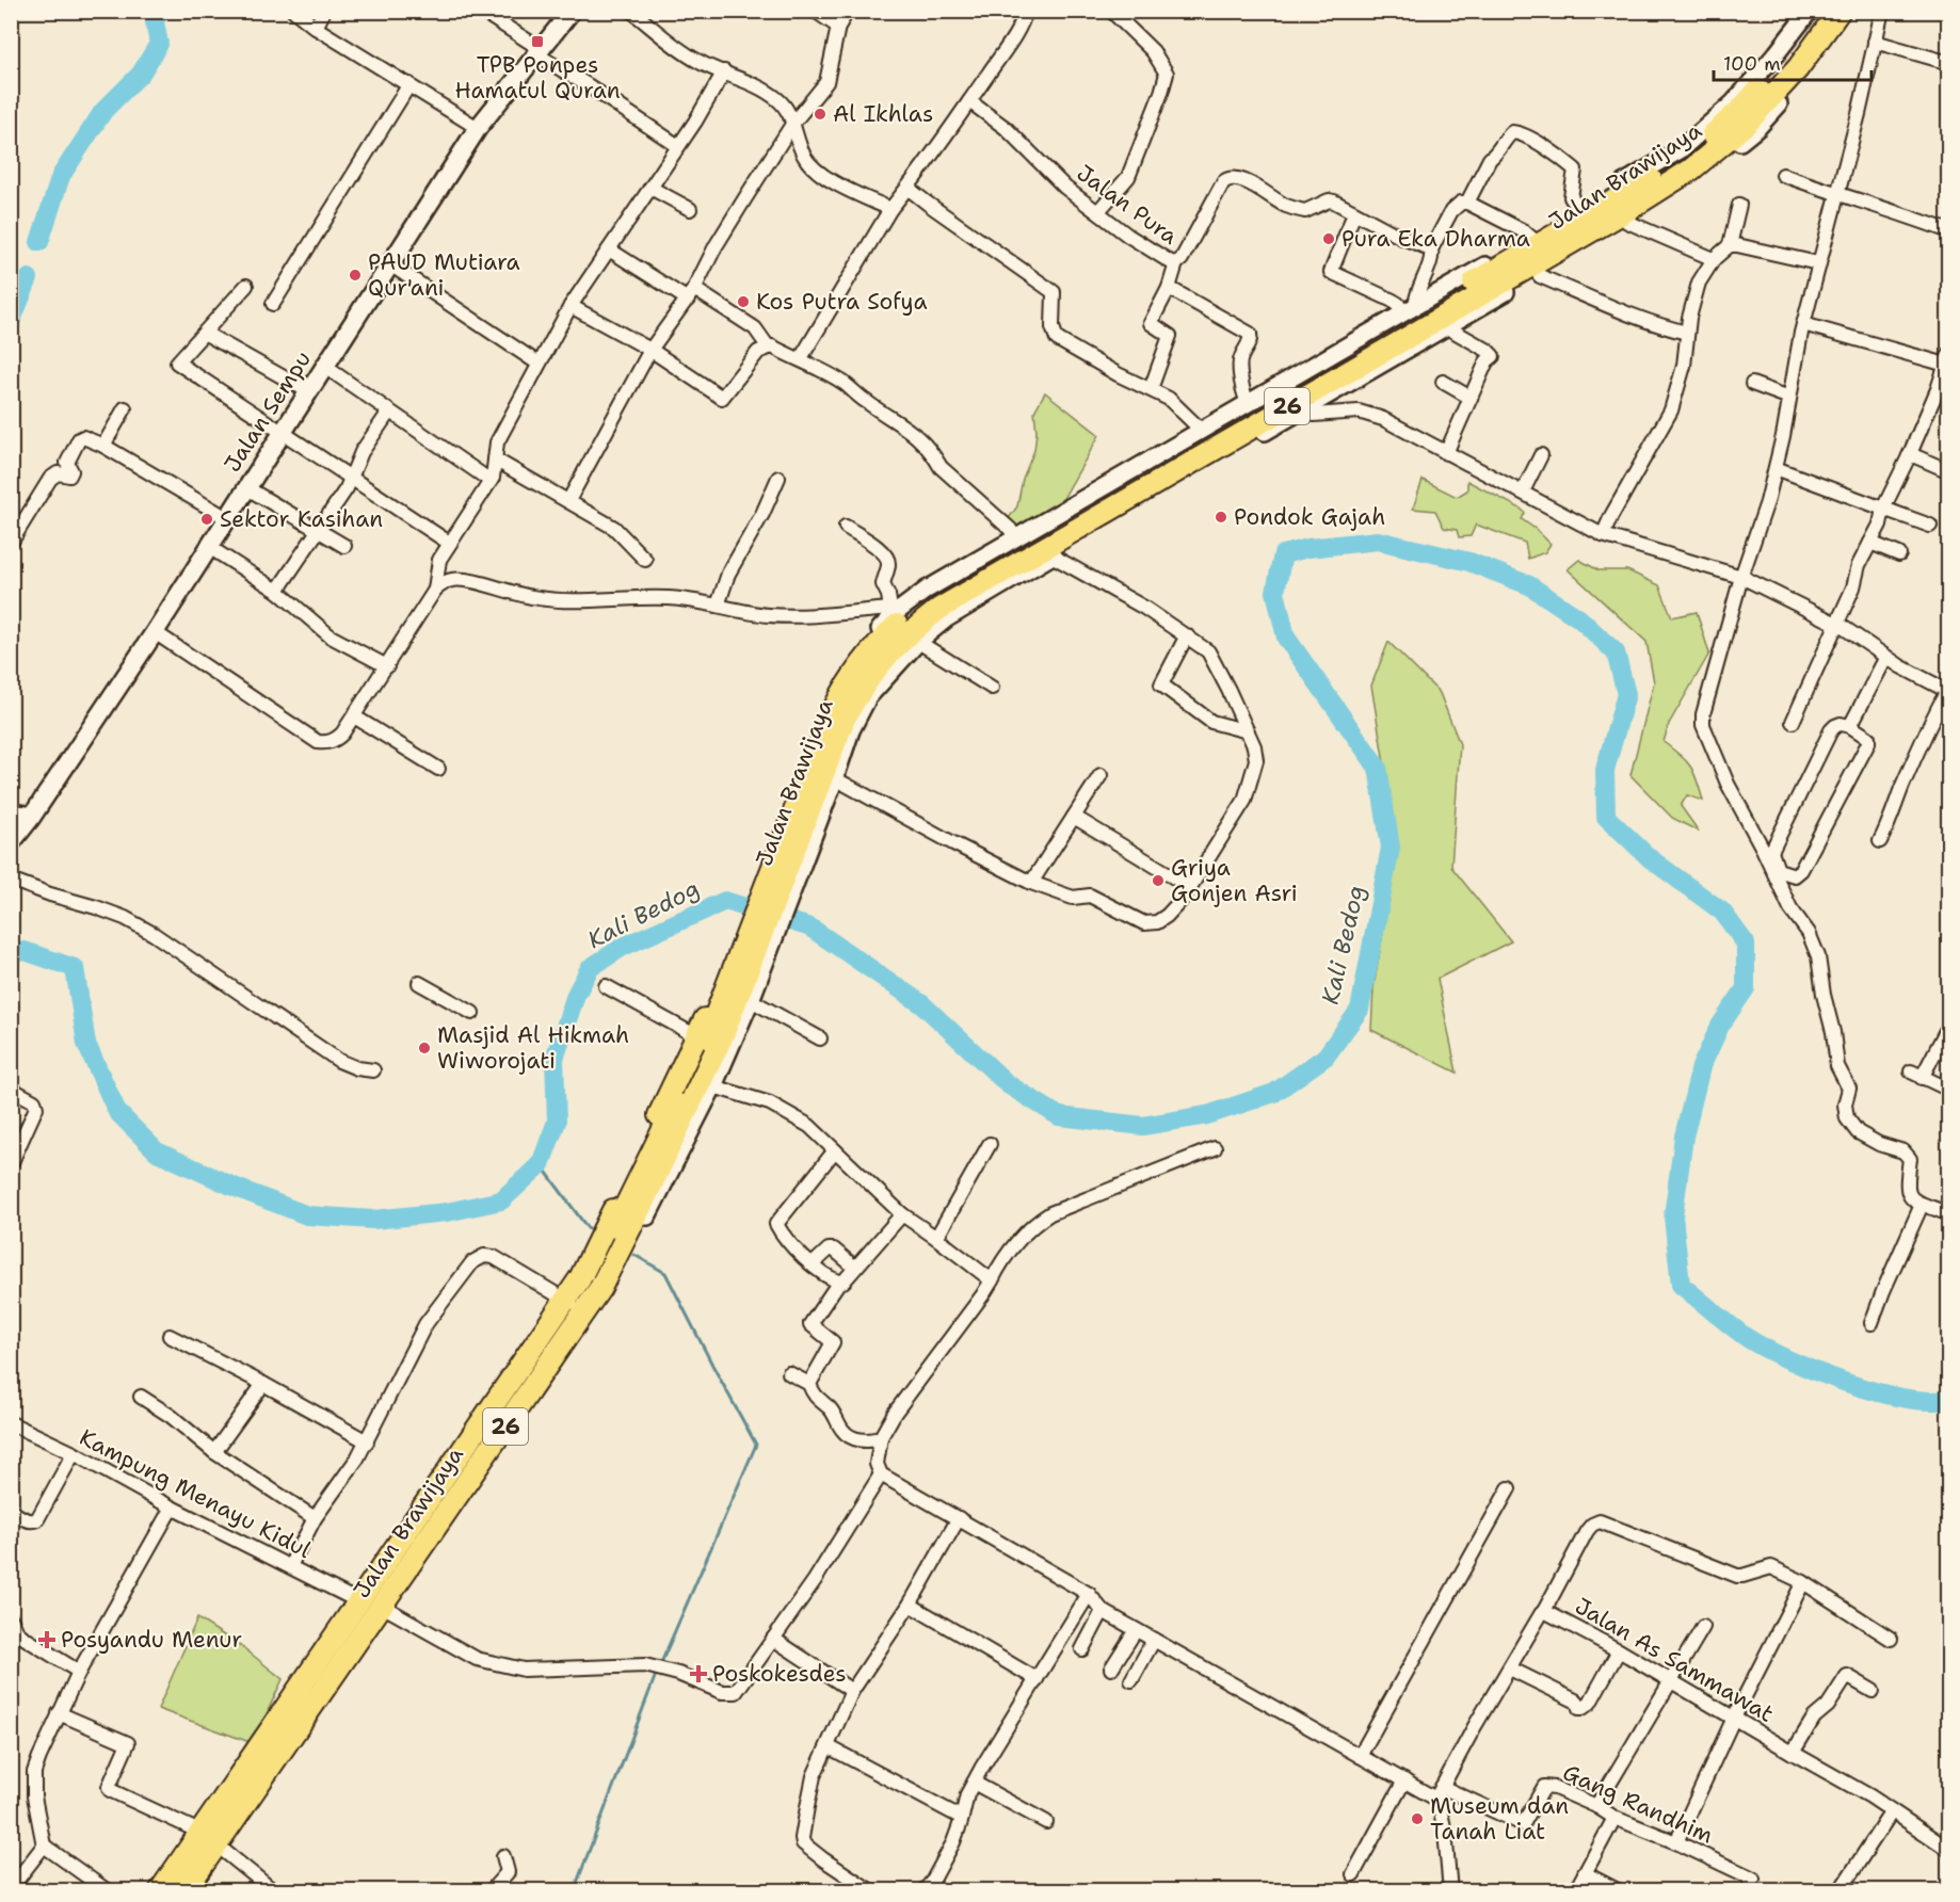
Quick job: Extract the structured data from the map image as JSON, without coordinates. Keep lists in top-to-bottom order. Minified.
{"streets":{"highway":["Jalan Brawijaya","26"],"main road":["Jalan Sempu"],"street":["Jalan Pura","Kampung Menayu Kidul","Jalan As Sammawat","Gang Randhim"]},"crossings":[["Jalan As Sammawat","Gang Randhim"]],"water":["Kali Bedog"],"places":{"transit":["TPB Ponpes Hamatul Quran"],"other":["Al Ikhlas","Pura Eka Dharma","PAUD Mutiara Qur'ani","Kos Putra Sofya","Pondok Gajah","Sektor Kasihan","Griya Gonjen Asri","Masjid Al Hikmah Wiworojati","Museum dan Tanah Liat"],"health":["Posyandu Menur","Poskokesdes"]},"scale_bar":"100 m"}
